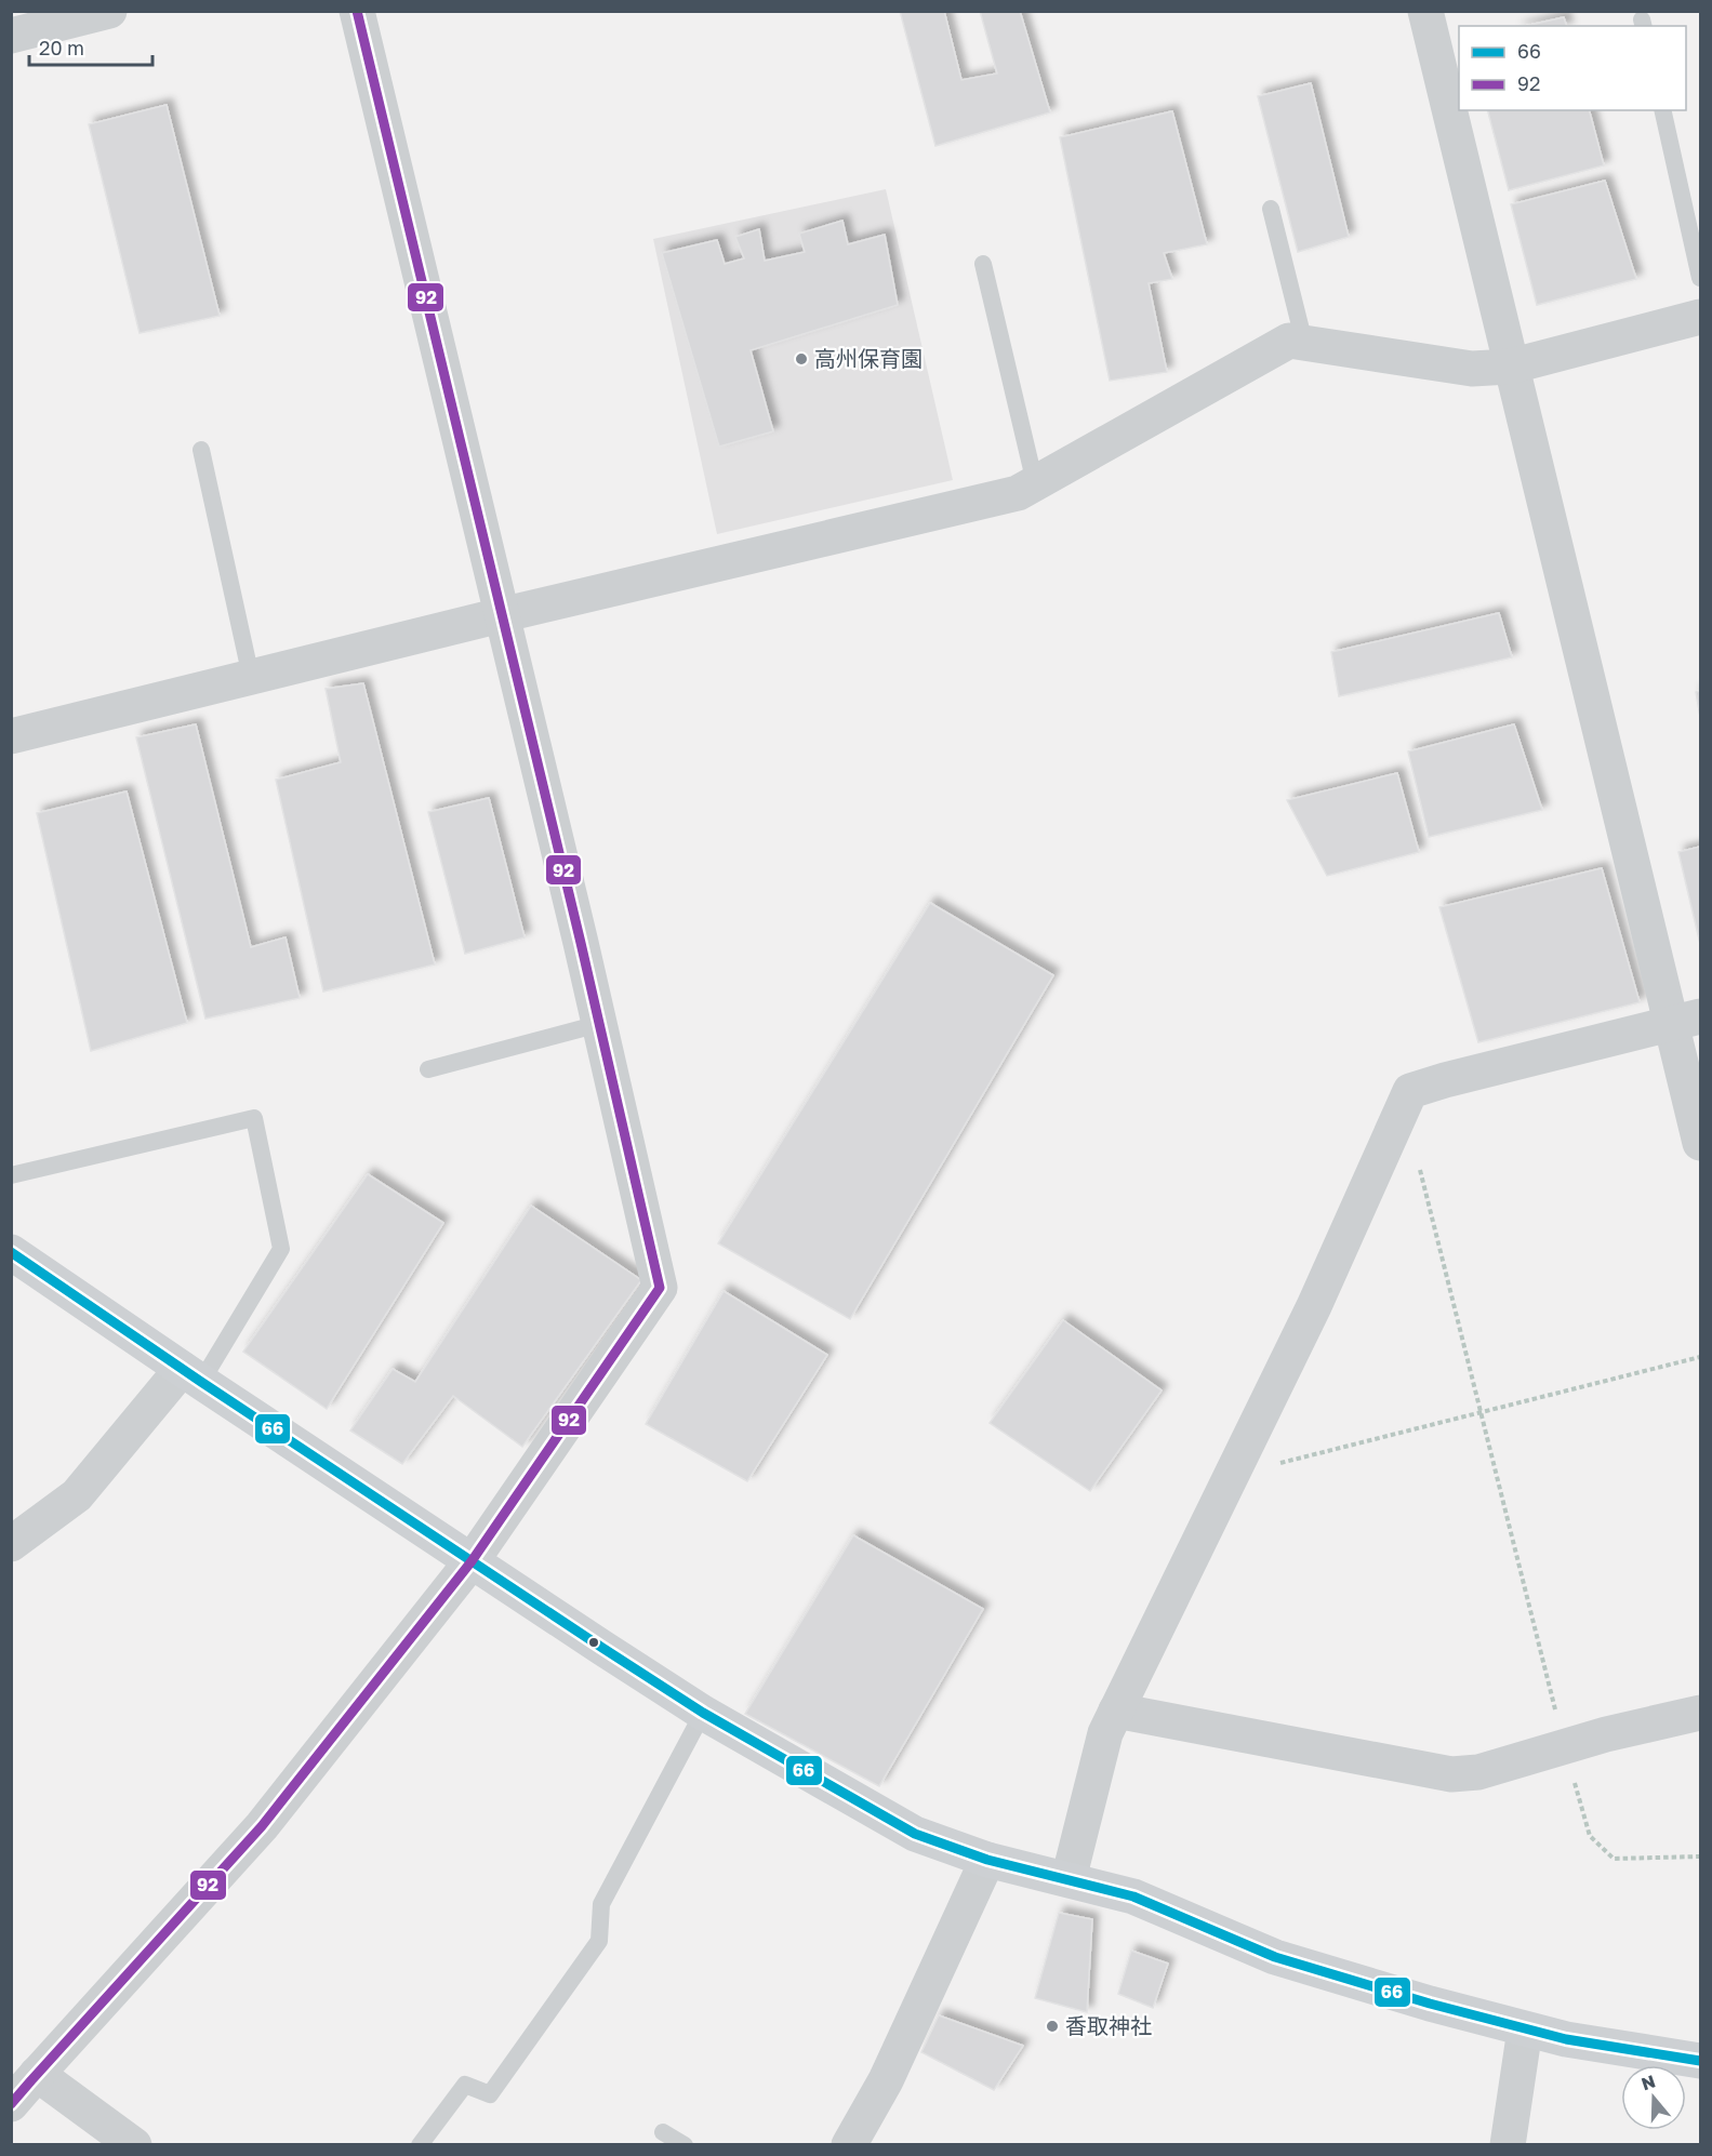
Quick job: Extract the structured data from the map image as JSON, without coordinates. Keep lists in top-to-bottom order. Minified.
{"places":["高州保育園","香取神社"],"lines":["transit line 92","transit line 66"],"legend":["66","92"],"scale_bar":"20 m","north":"top"}
